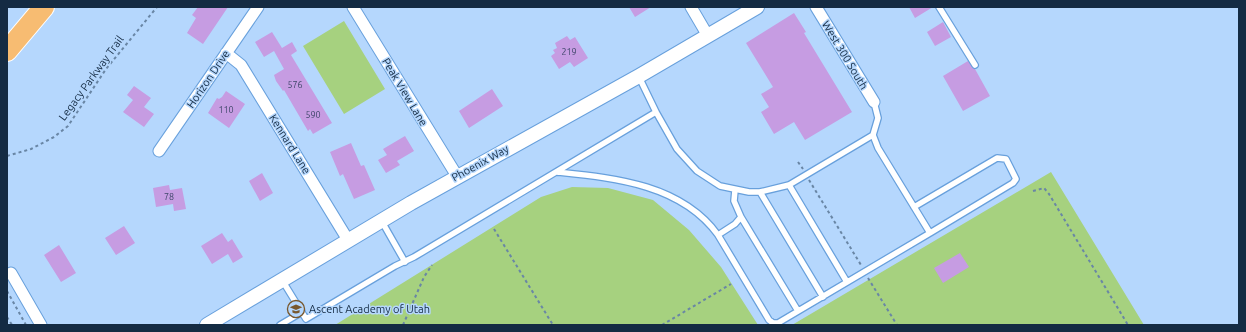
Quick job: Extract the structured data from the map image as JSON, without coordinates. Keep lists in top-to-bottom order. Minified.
{"streets":{"street":["West 300 South","Horizon Drive","Peak View Lane","Kennard Lane","Phoenix Way"],"path":["Legacy Parkway Trail"]},"crossings":[["Horizon Drive","Kennard Lane"],["Peak View Lane","Phoenix Way"],["Kennard Lane","Phoenix Way"]],"places":{"school or university":["Ascent Academy of Utah"]},"house_numbers":["219","576","110","590","78"]}
